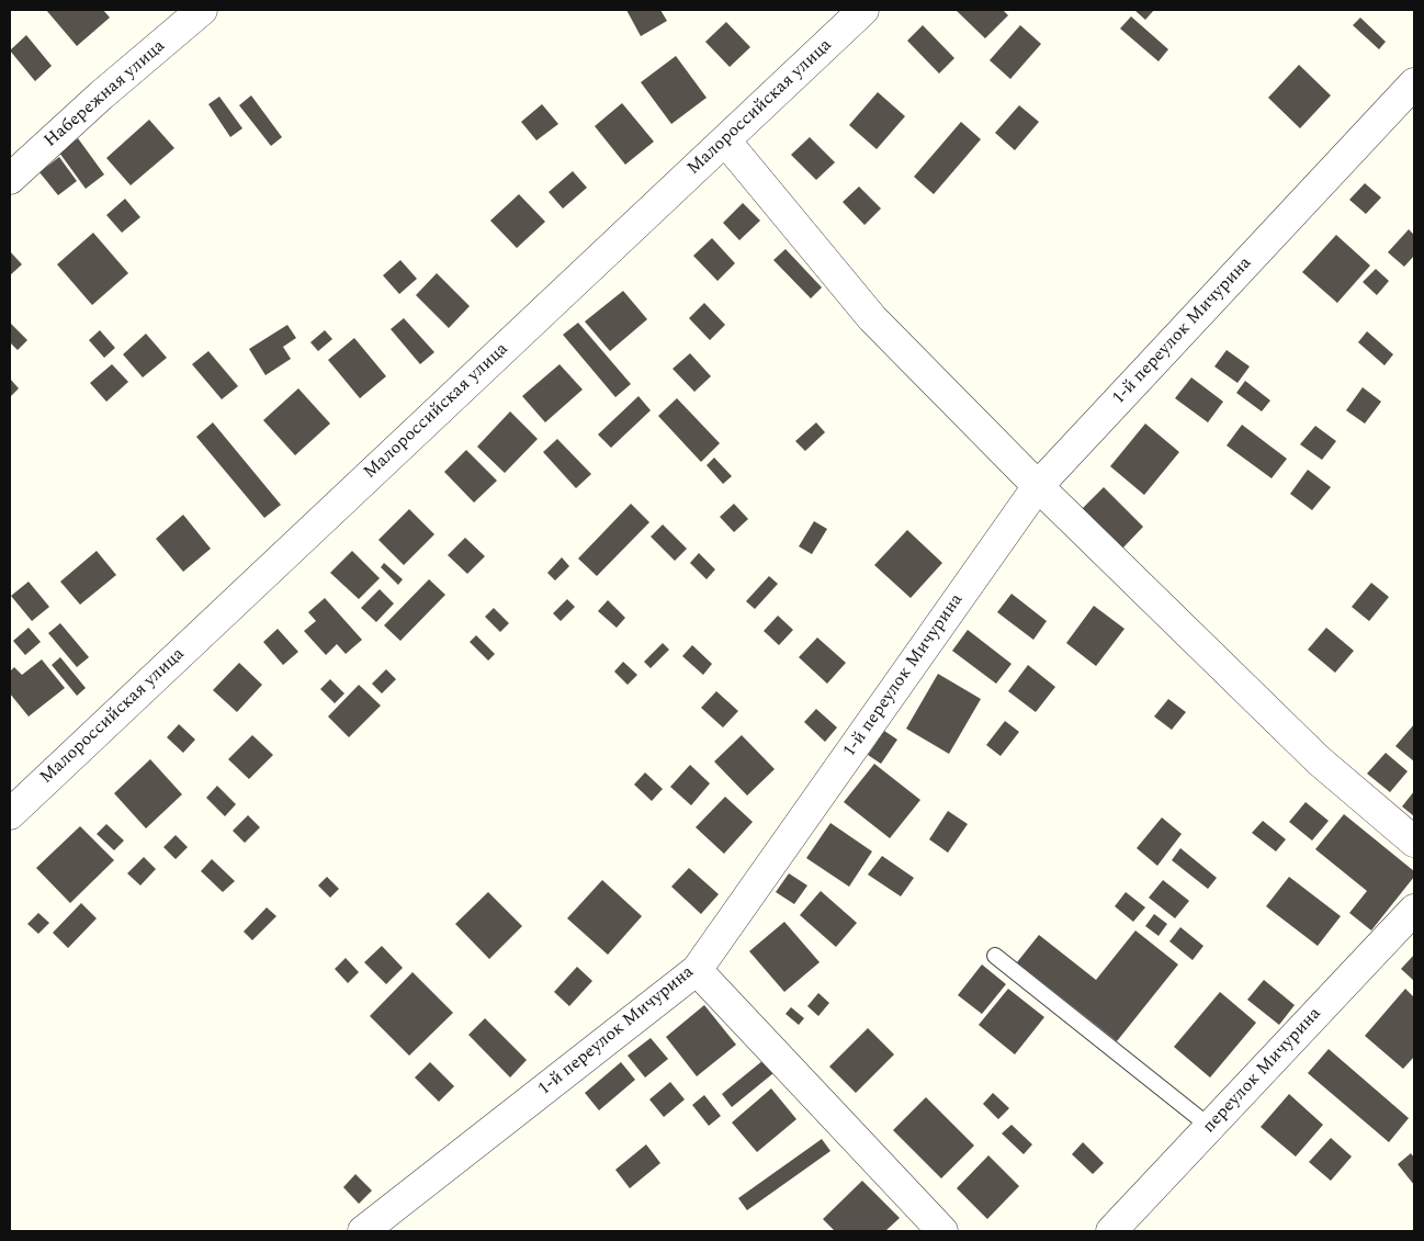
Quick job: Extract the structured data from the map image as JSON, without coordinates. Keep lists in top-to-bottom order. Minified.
{"streets":{"street":["Набережная улица","Малороссийская улица","1-й переулок Мичурина","переулок Мичурина"]}}
